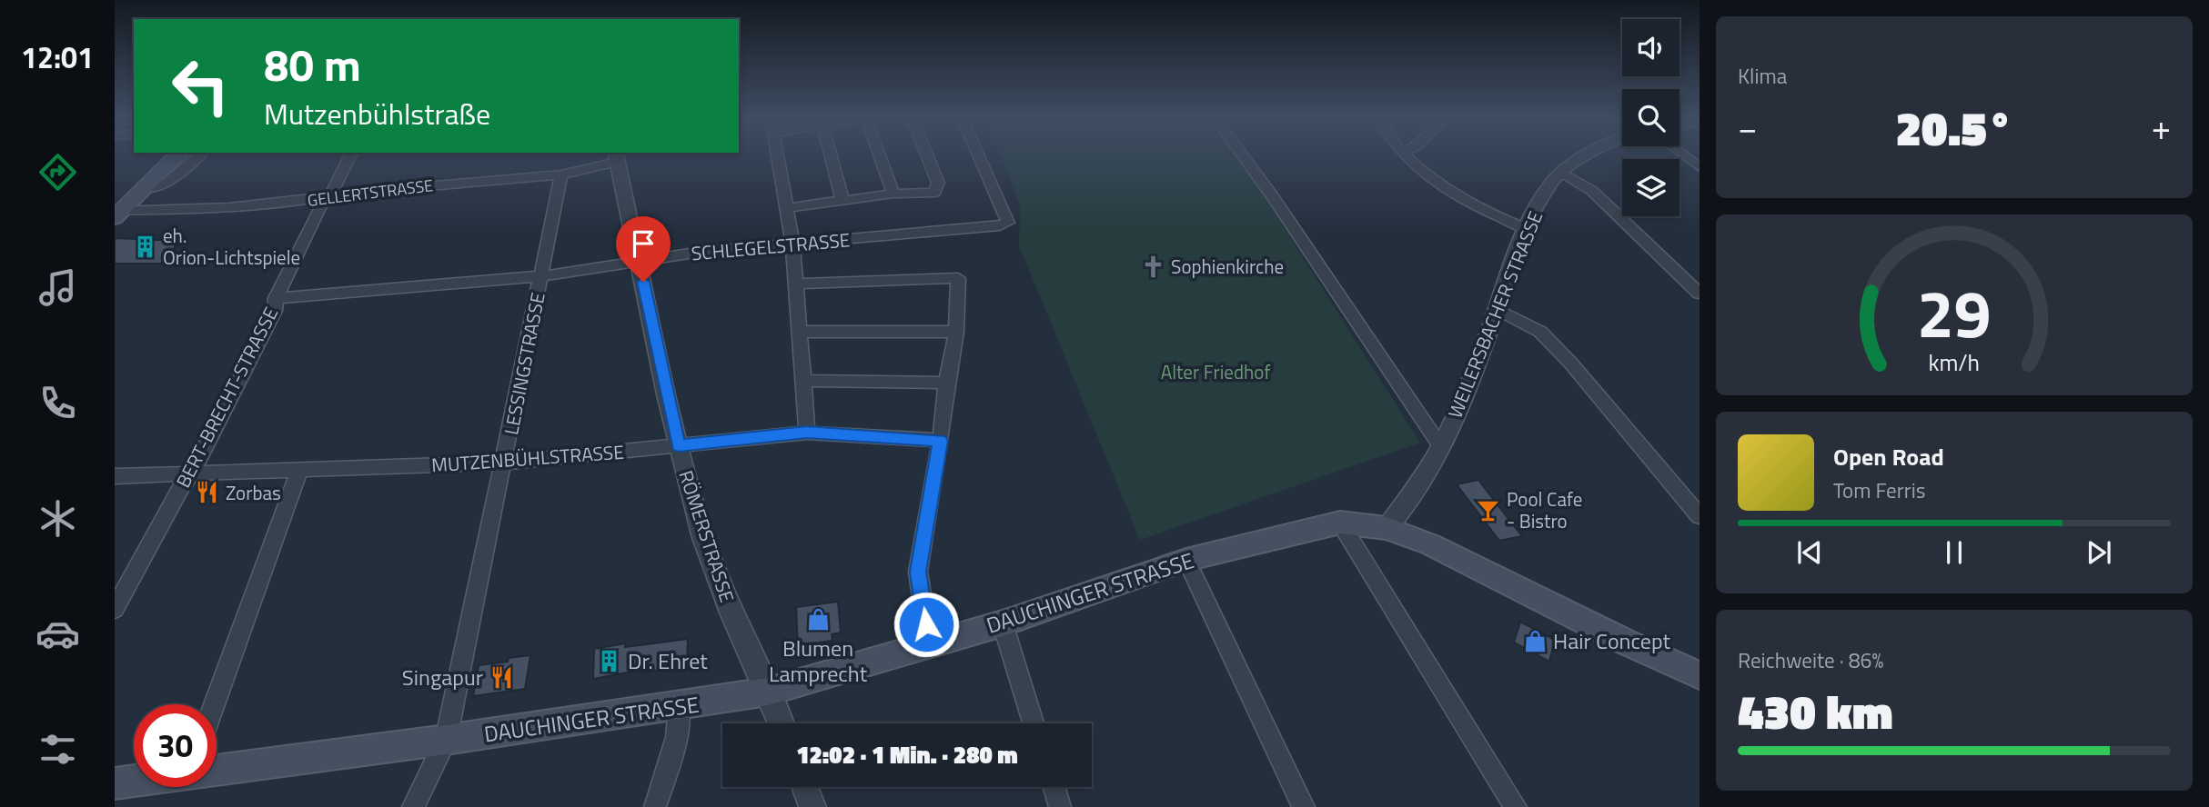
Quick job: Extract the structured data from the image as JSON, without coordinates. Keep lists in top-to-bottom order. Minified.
{"streets":{"main road":["DAUCHINGER STRASSE"],"street":["GELLERTSTRASSE","SCHLEGELSTRASSE","WEILERSBACHER STRASSE","LESSINGSTRASSE","BERT-BRECHT-STRASSE","MUTZENBÜHLSTRASSE","RÖMERSTRASSE"]},"crossings":[["GELLERTSTRASSE","LESSINGSTRASSE"],["GELLERTSTRASSE","BERT-BRECHT-STRASSE"],["GELLERTSTRASSE","RÖMERSTRASSE"],["SCHLEGELSTRASSE","LESSINGSTRASSE"],["SCHLEGELSTRASSE","BERT-BRECHT-STRASSE"],["SCHLEGELSTRASSE","RÖMERSTRASSE"],["WEILERSBACHER STRASSE","DAUCHINGER STRASSE"],["LESSINGSTRASSE","MUTZENBÜHLSTRASSE"],["LESSINGSTRASSE","DAUCHINGER STRASSE"],["BERT-BRECHT-STRASSE","MUTZENBÜHLSTRASSE"],["MUTZENBÜHLSTRASSE","RÖMERSTRASSE"],["RÖMERSTRASSE","DAUCHINGER STRASSE"]],"parks":["Alter Friedhof"],"places":{"building":["eh. Orion-Lichtspiele","Dr. Ehret"],"church":["Sophienkirche"],"restaurant":["Zorbas","Singapur"],"bar":["Pool Cafe - Bistro"],"shop":["Blumen Lamprecht","Hair Concept"]},"page":{"tabs":"12:01","tile":["Klima",["Reichweite · 86%","430 km"]],"turn":["80 m","Mutzenbühlstraße"],"heat":["−","20.5°","+"],"song":["Open Road","Tom Ferris"],"limit":"30","trip":"12:02 · 1 Min. · 280 m","gauge":["29","km/h"]}}
